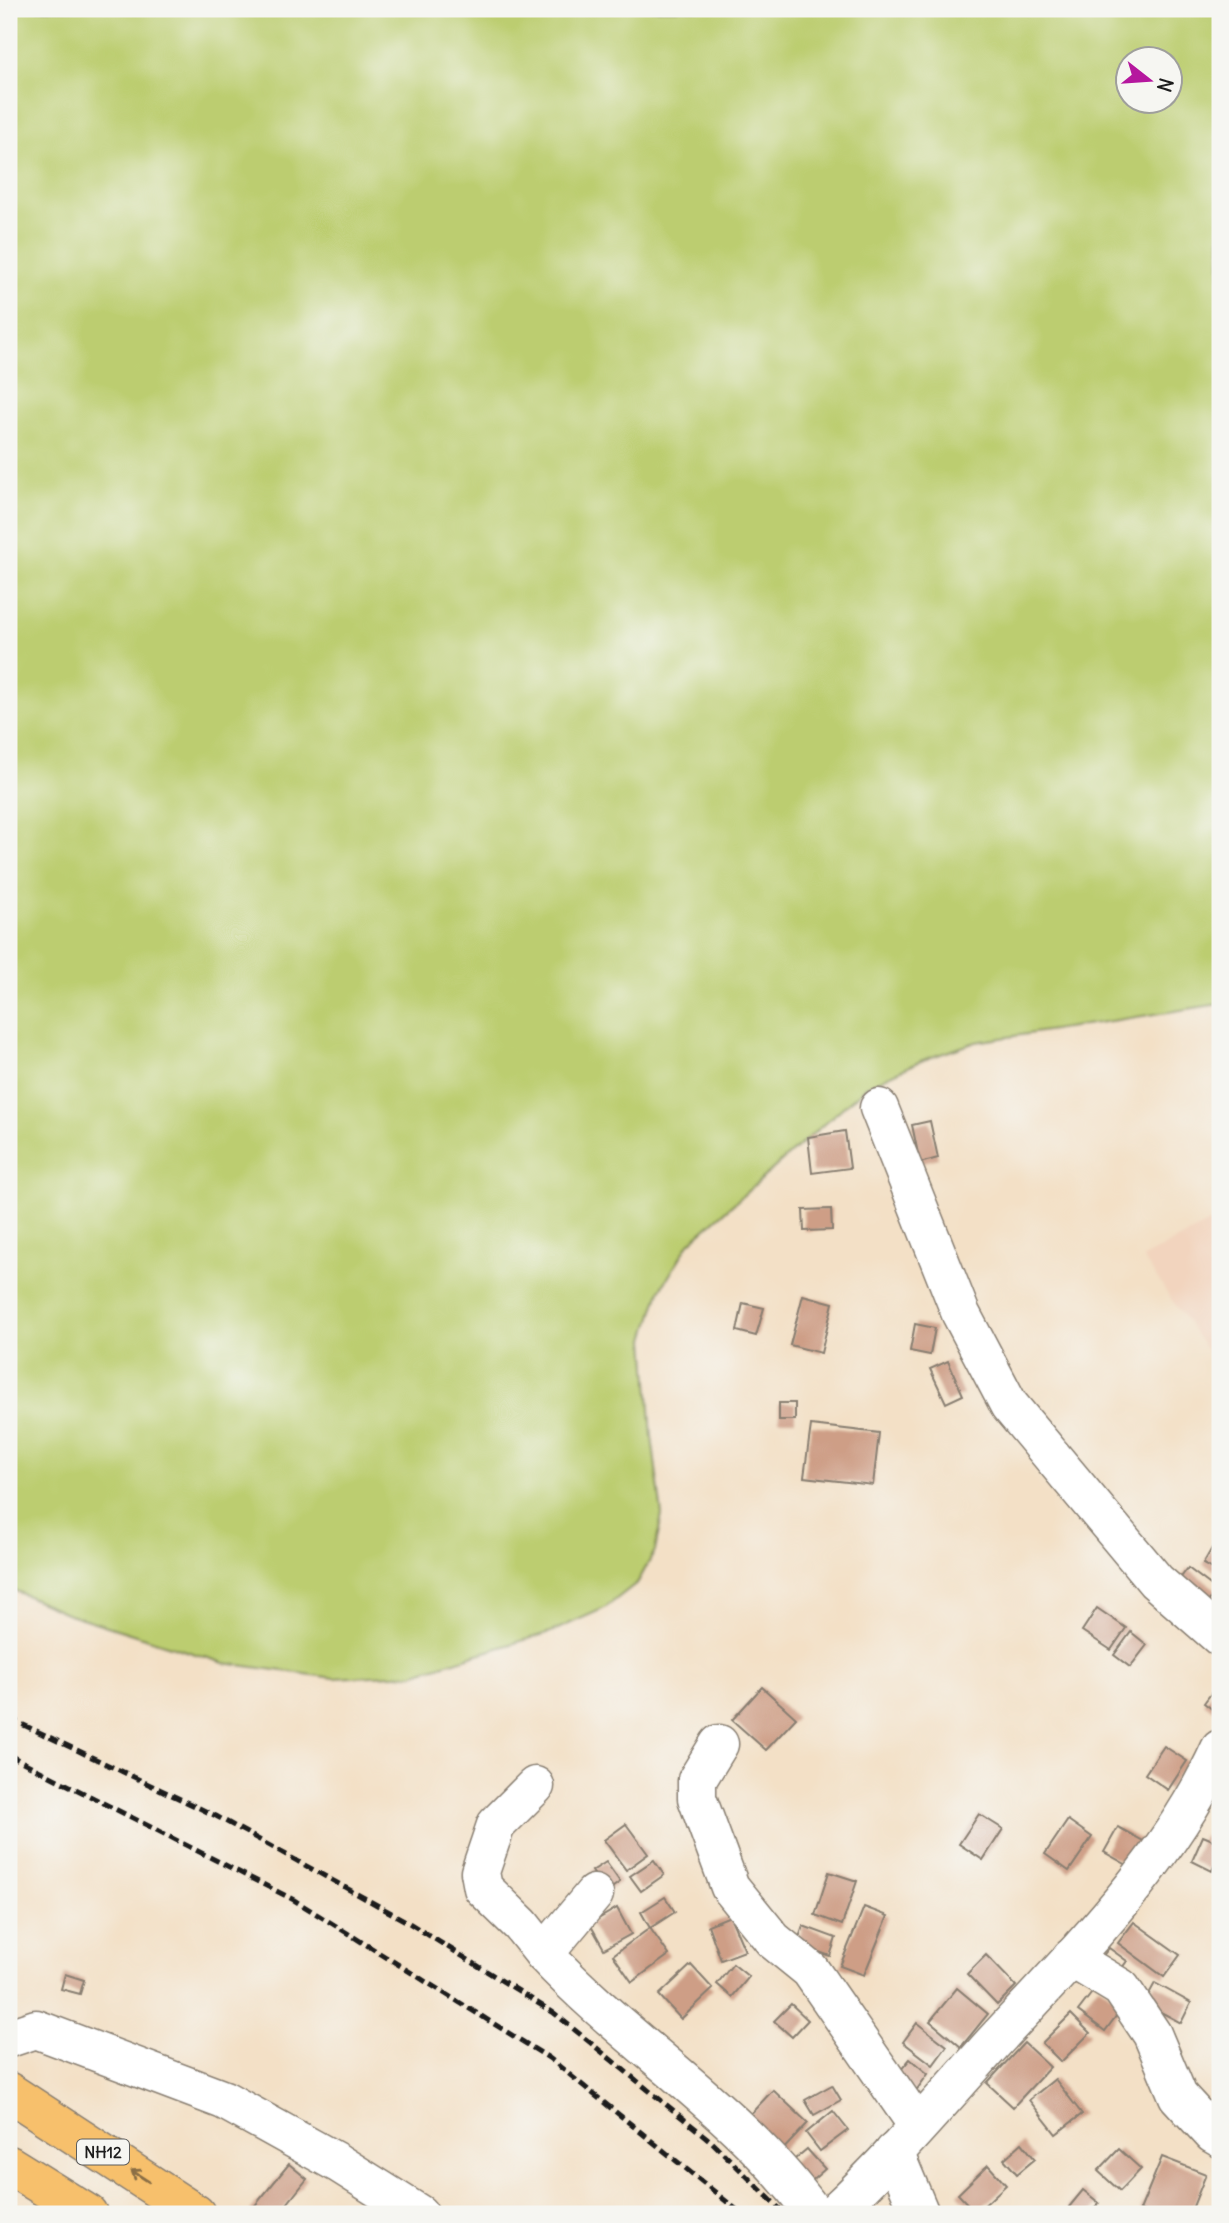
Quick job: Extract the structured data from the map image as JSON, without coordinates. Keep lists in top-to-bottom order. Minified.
{"streets":{"highway":["NH12"]},"north":"right"}
